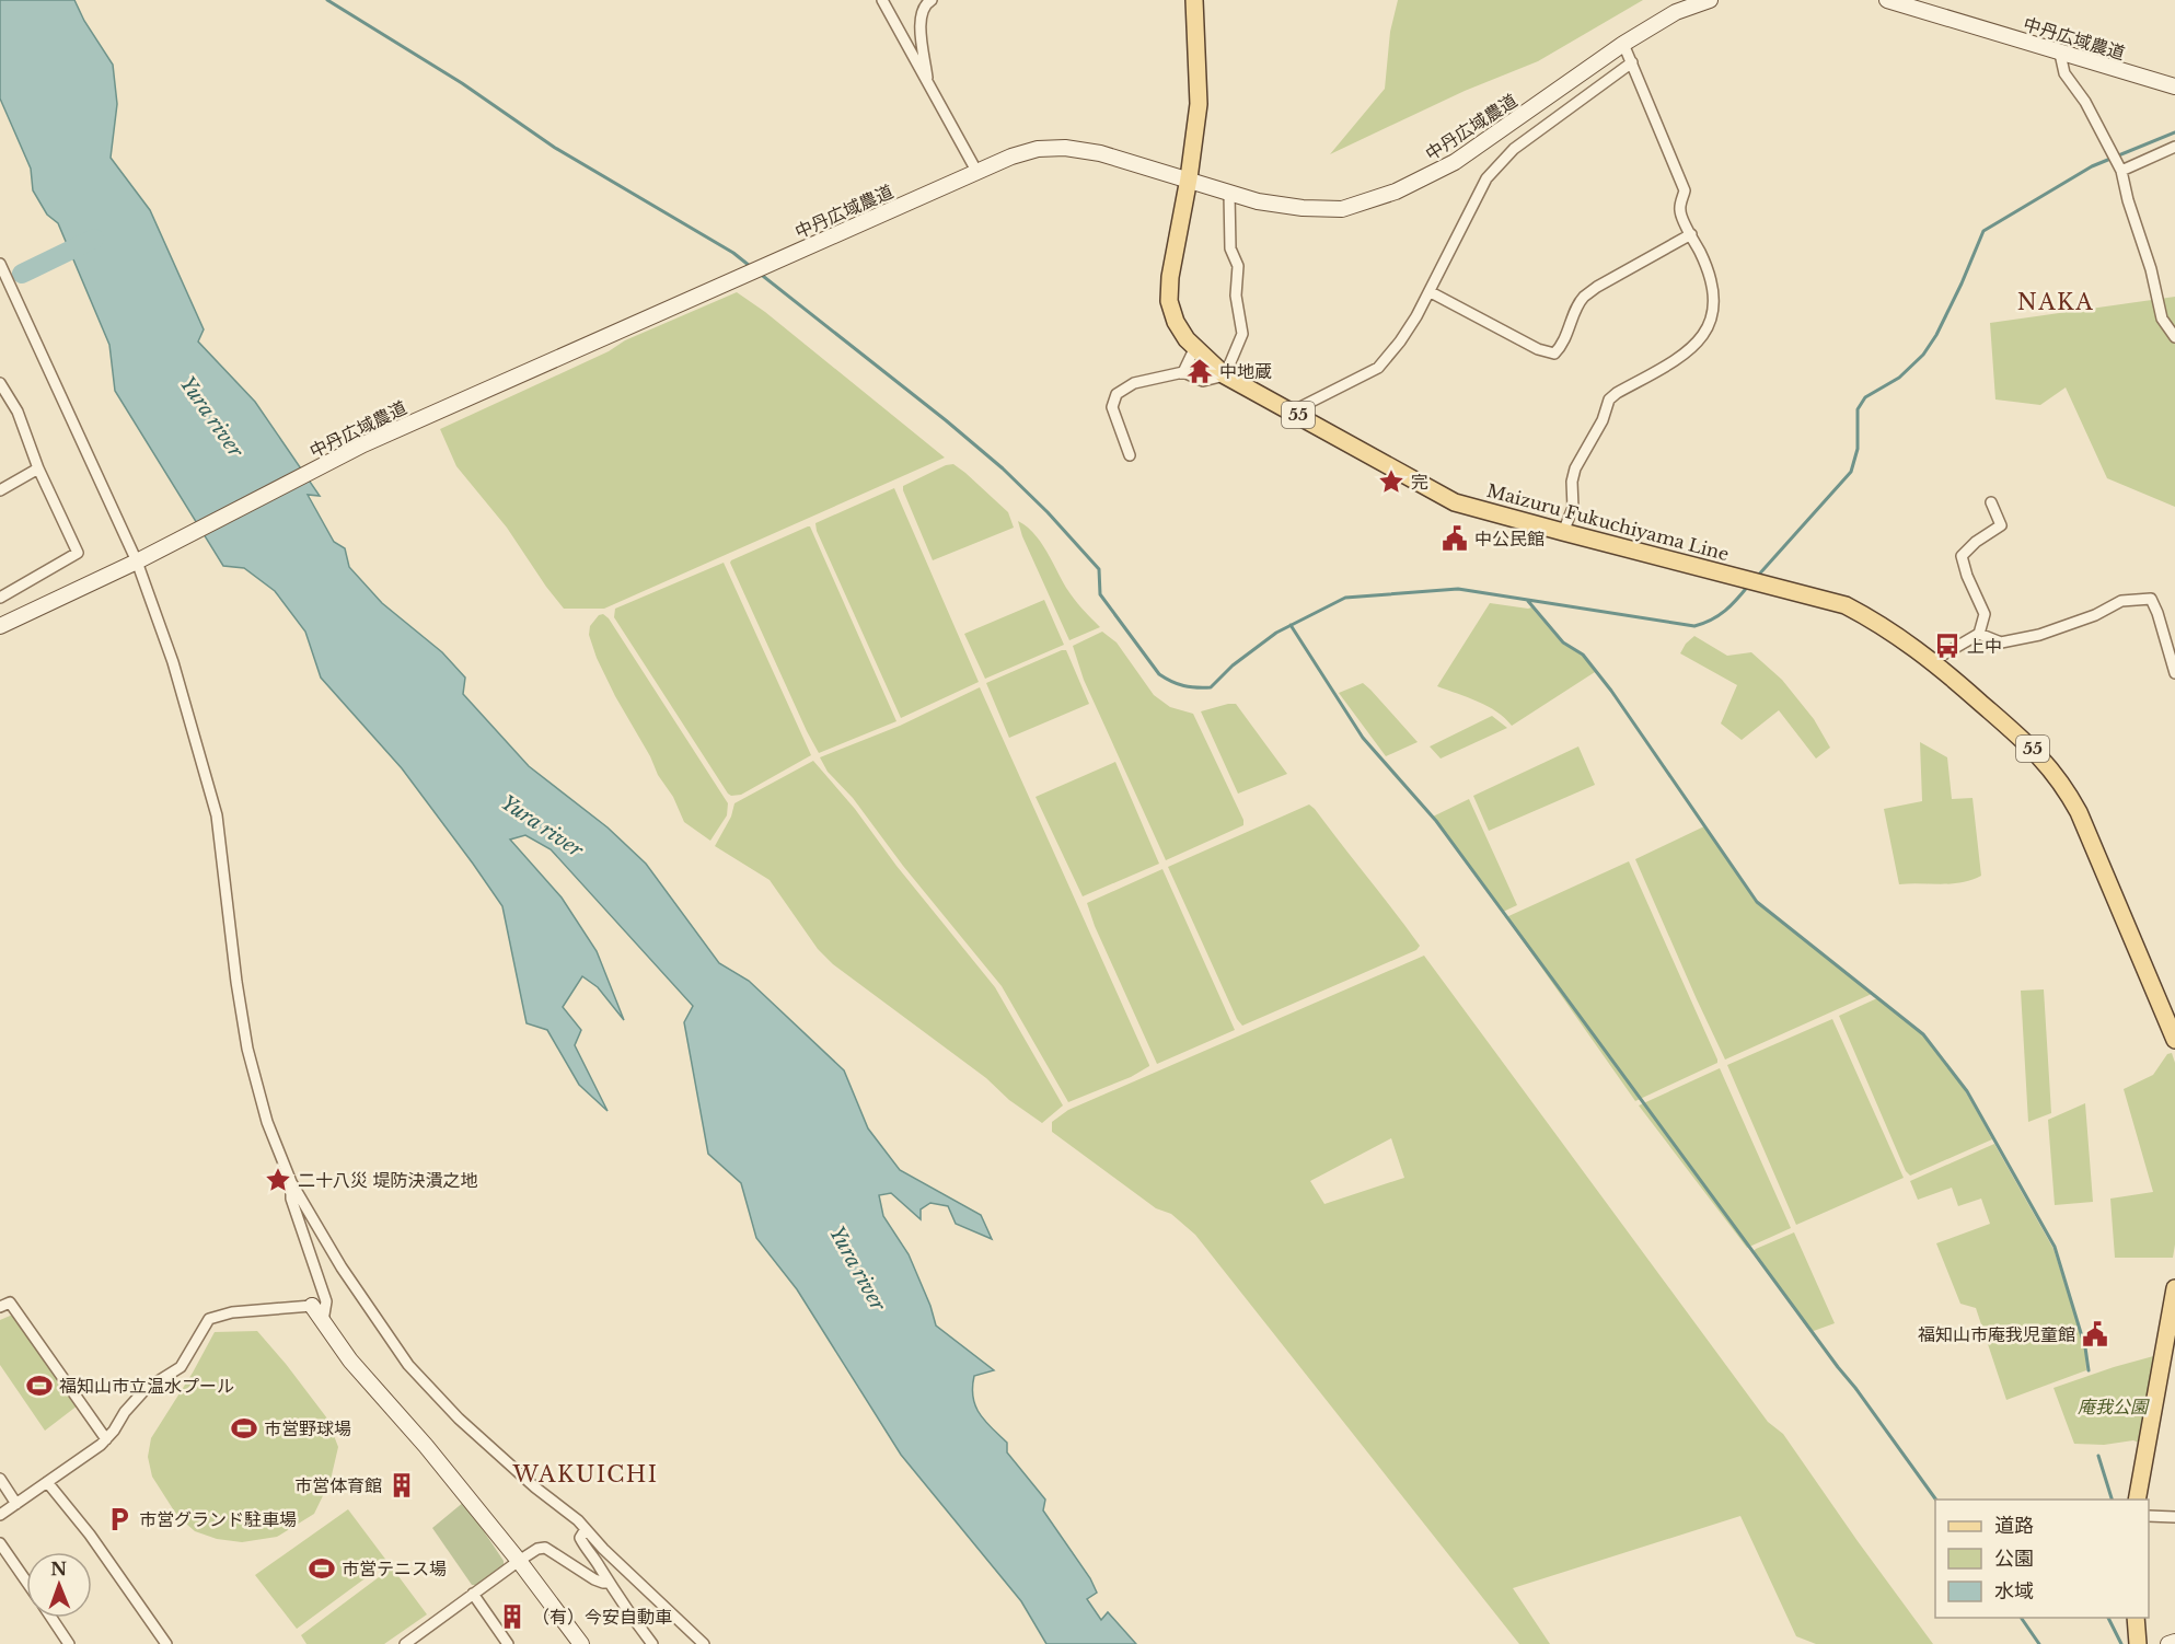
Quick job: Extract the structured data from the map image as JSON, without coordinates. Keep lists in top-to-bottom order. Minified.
{"streets":{"main road":["55","Maizuru Fukuchiyama Line"],"street":["中丹広域農道"]},"crossings":[["中丹広域農道","Maizuru Fukuchiyama Line"]],"districts":["NAKA","WAKUICHI"],"water":["Yura river"],"parks":["庵我公園"],"places":{"temple":["中地蔵"],"place":["完","二十八災 堤防決潰之地"],"public building":["中公民館","福知山市庵我児童館"],"bus stop":["上中"],"sports":["福知山市立温水プール","市営野球場","市営テニス場"],"building":["市営体育館","（有）今安自動車"],"parking":["市営グランド駐車場"]},"legend":["道路","公園","水域"],"north":"top"}
